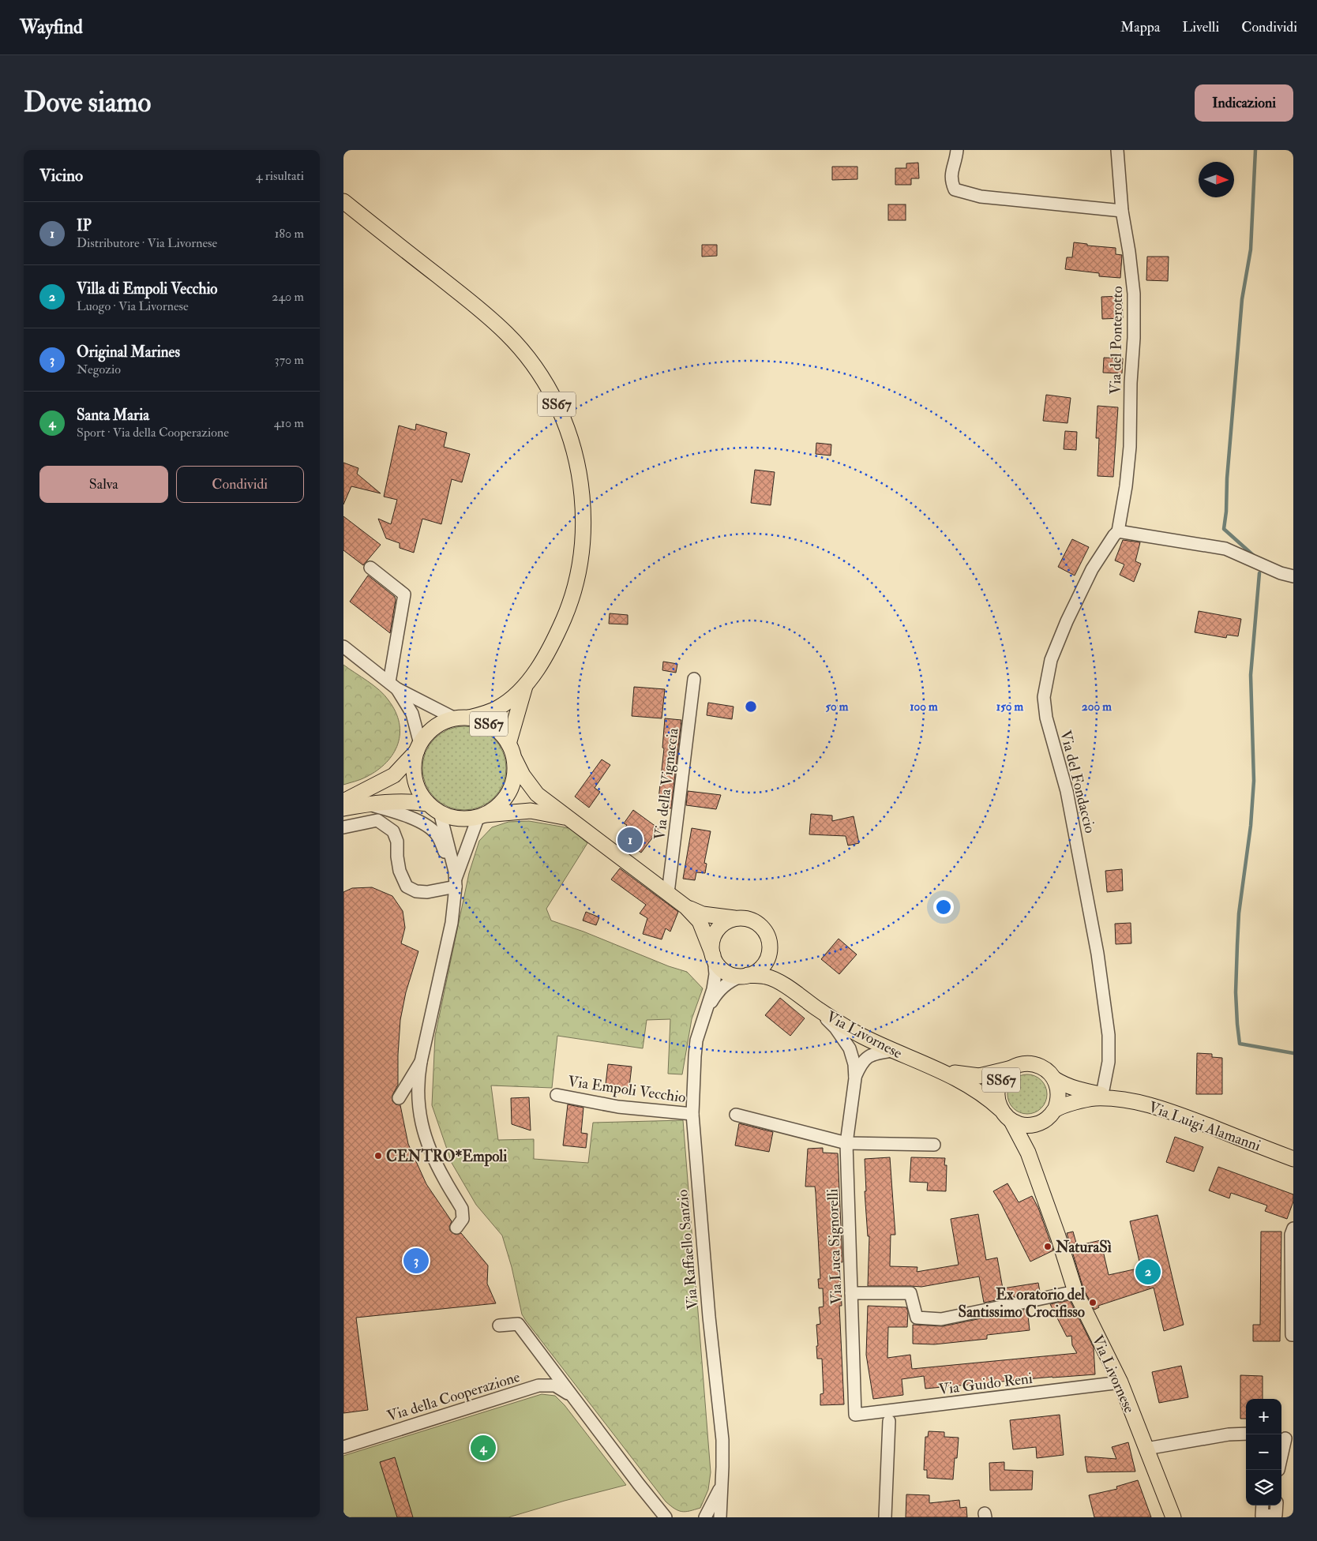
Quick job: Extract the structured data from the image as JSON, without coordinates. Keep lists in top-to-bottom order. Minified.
{"streets":{"main road":["SS67","Via Livornese","Via Luigi Alamanni"],"street":["Via del Ponterotto","Via del Fondaccio","Via della Vignaccia","Via Empoli Vecchio","Via Luca Signorelli","Via Raffaello Sanzio","Via Guido Reni","Via della Cooperazione"]},"crossings":[["Via del Ponterotto","Via del Fondaccio"],["SS67","Via Livornese"],["SS67","Via Luigi Alamanni"],["Via del Fondaccio","Via Luigi Alamanni"],["Via della Vignaccia","Via Livornese"],["Via Livornese","Via Luigi Alamanni"],["Via Livornese","Via Raffaello Sanzio"],["Via Livornese","Via Guido Reni"],["Via Empoli Vecchio","Via Raffaello Sanzio"],["Via Luca Signorelli","Via Guido Reni"]],"places":["CENTRO*Empoli","NaturaSì","Ex oratorio del Santissimo Crocifisso"],"north":"right","page":{"header":"Wayfind","nav":["Mappa","Livelli","Condividi"],"buttons":["Indicazioni",["Salva","Condividi"]],"title":"Dove siamo","heading":["Vicino","4 risultati"],"list":[{"mark":"1","name":"IP","note":"Distributore · Via Livornese","value":"180 m"},{"mark":"2","name":"Villa di Empoli Vecchio","note":"Luogo · Via Livornese","value":"240 m"},{"mark":"3","name":"Original Marines","note":"Negozio","value":"370 m"},{"mark":"4","name":"Santa Maria","note":"Sport · Via della Cooperazione","value":"410 m"}],"pins":["1","3","2","4"],"map_buttons":["+","−"]},"rings":["50 m","100 m","150 m","200 m"]}
